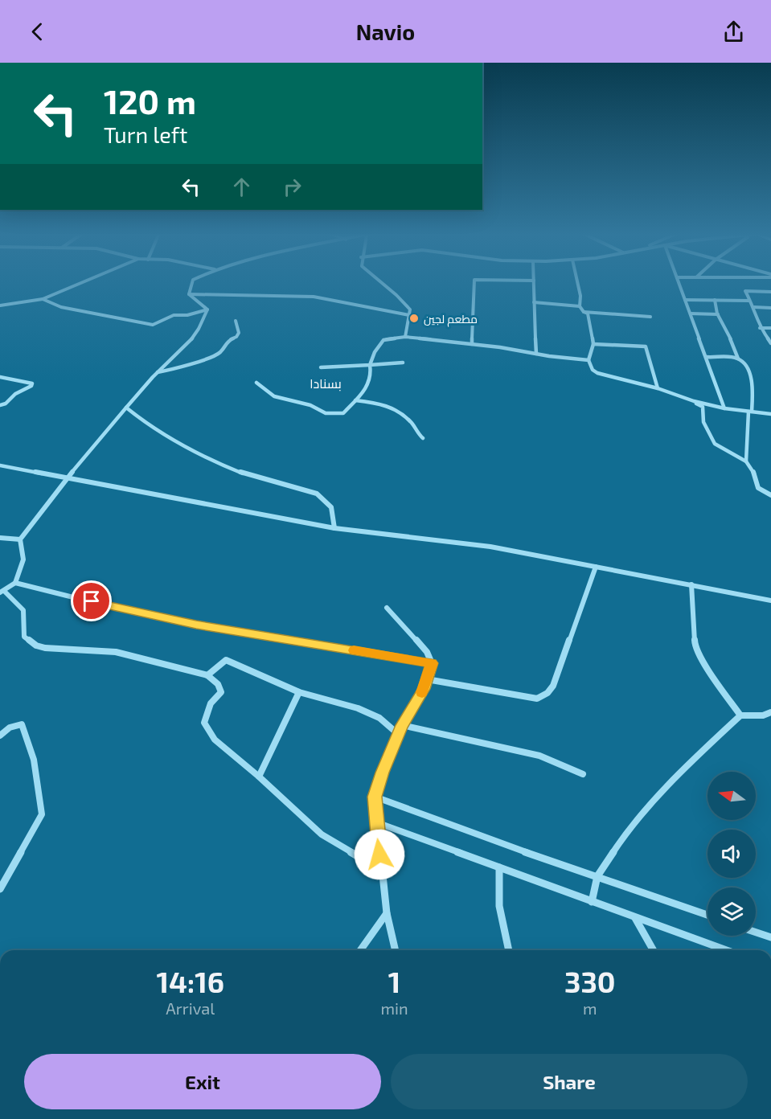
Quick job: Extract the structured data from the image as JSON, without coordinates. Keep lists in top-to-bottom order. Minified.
{"districts":["بسنادا"],"places":["مطعم لجين"],"north":"left","page":{"header":"Navio","turn":["120 m","Turn left"],"eta":["14:16","Arrival","1","min","330","m"],"buttons":["Exit","Share"]}}
